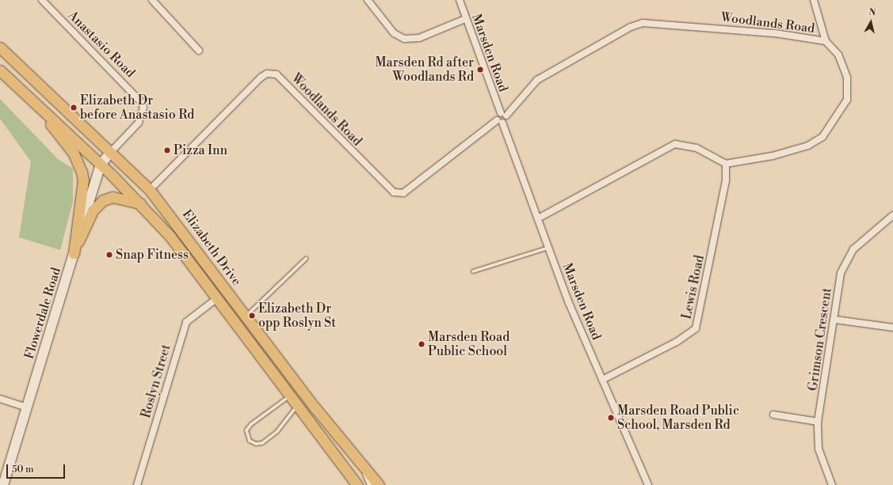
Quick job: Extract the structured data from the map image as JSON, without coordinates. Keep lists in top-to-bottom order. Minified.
{"streets":{"main road":["Elizabeth Drive","Flowerdale Road"],"street":["Woodlands Road","Anastasio Road","Marsden Road","Lewis Road","Grimson Crescent","Roslyn Street"]},"crossings":[["Woodlands Road","Marsden Road"],["Woodlands Road","Elizabeth Drive"],["Woodlands Road","Lewis Road"],["Anastasio Road","Elizabeth Drive"],["Anastasio Road","Flowerdale Road"],["Marsden Road","Lewis Road"],["Elizabeth Drive","Flowerdale Road"],["Elizabeth Drive","Roslyn Street"]],"places":["Marsden Rd after Woodlands Rd","Elizabeth Dr before Anastasio Rd","Pizza Inn","Snap Fitness","Elizabeth Dr opp Roslyn St","Marsden Road Public School","Marsden Road Public School, Marsden Rd"],"scale_bar":"50 m","north":"top"}
